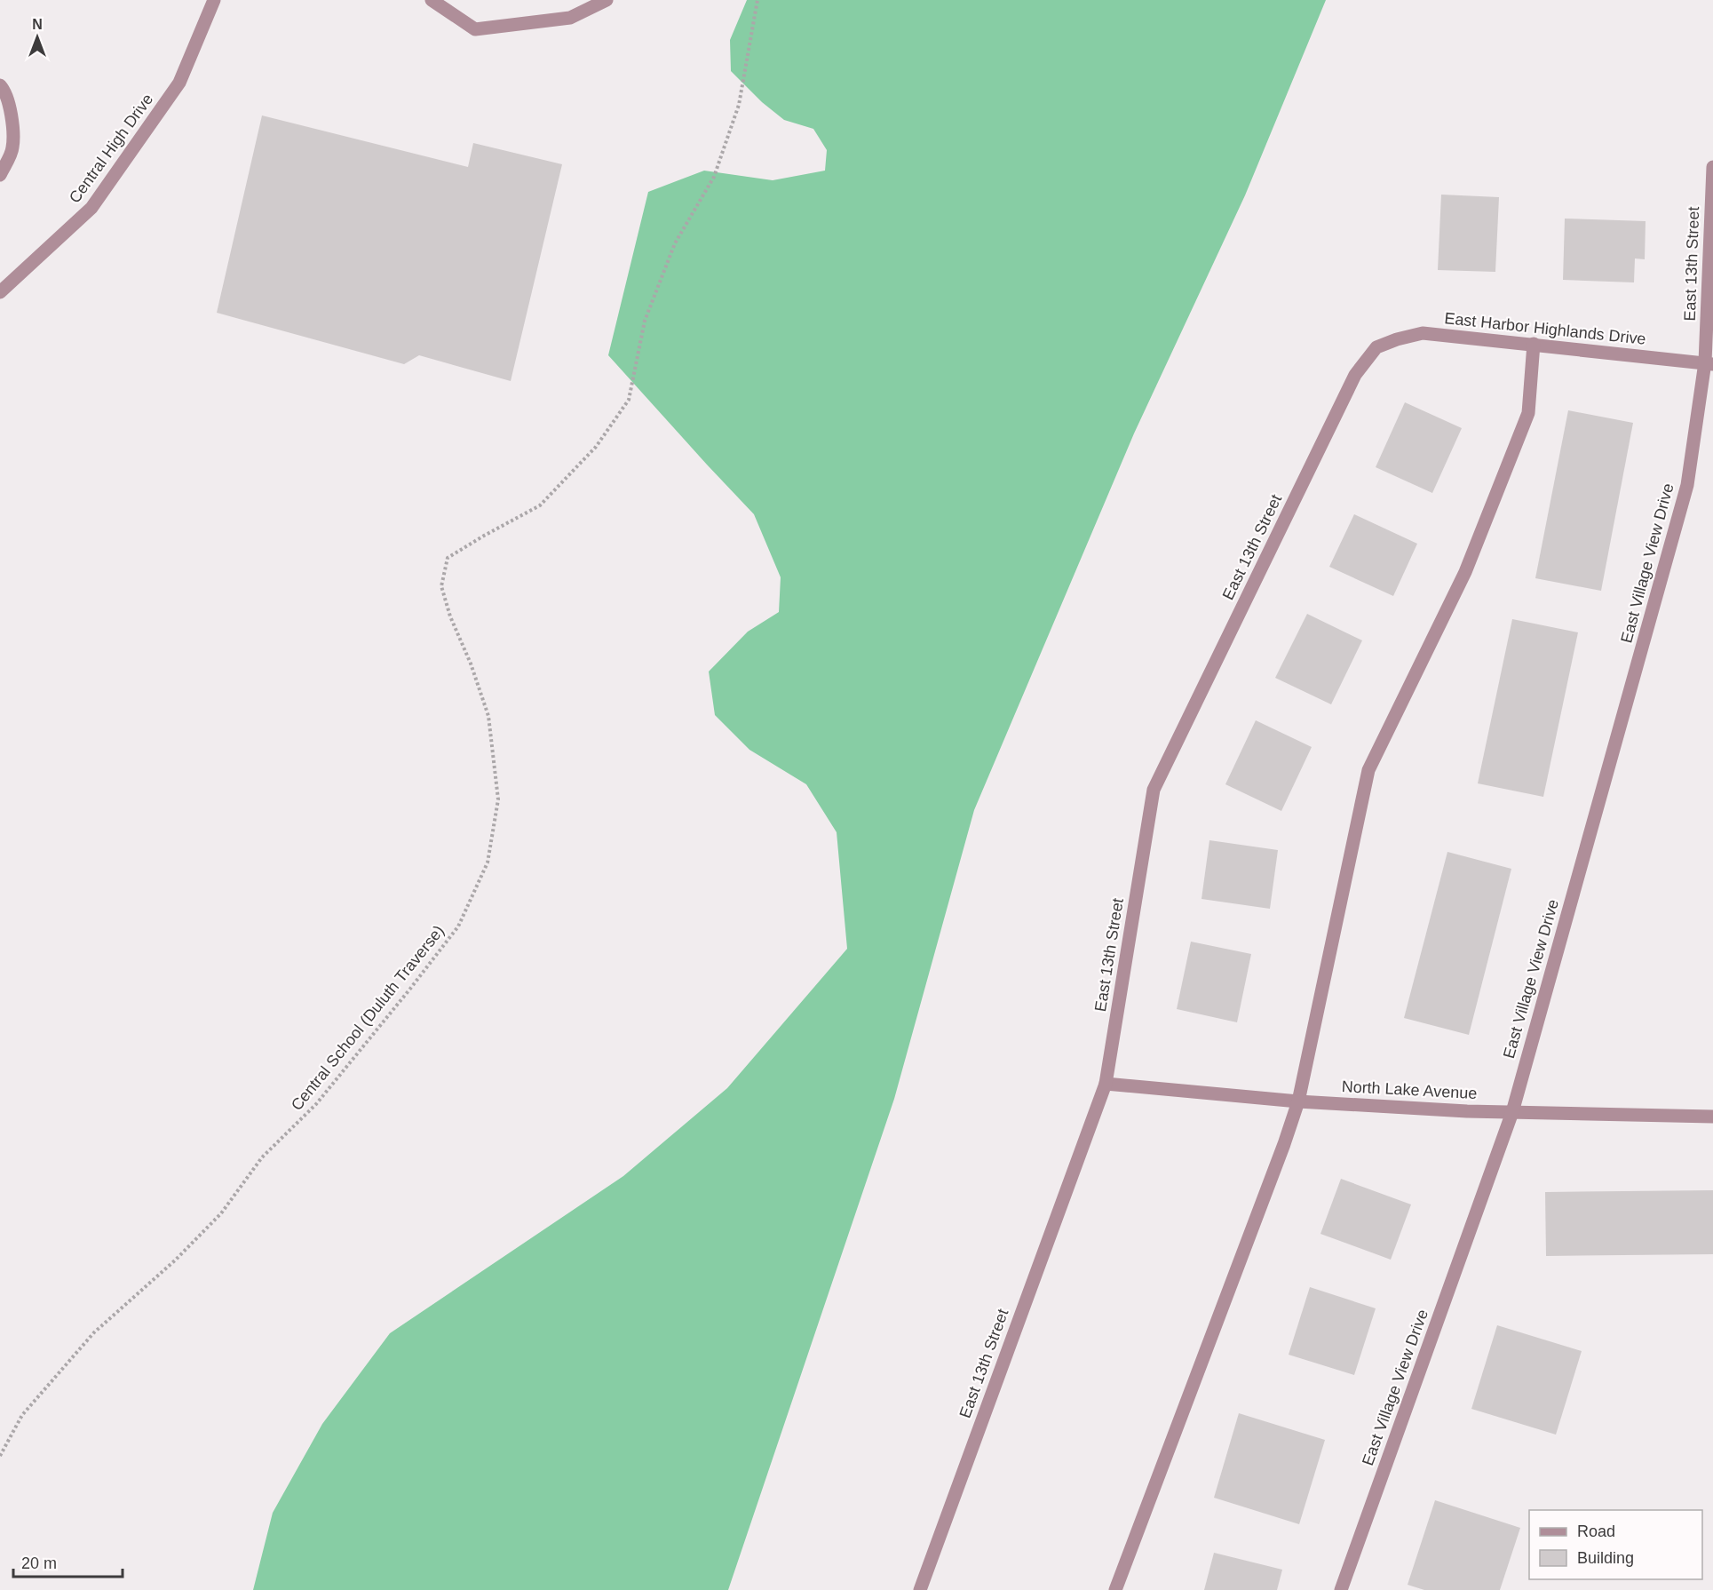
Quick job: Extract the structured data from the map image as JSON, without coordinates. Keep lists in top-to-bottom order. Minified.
{"streets":{"street":["Central High Drive","East 13th Street","East Harbor Highlands Drive","East Village View Drive","North Lake Avenue"],"path":["Central School (Duluth Traverse)"]},"crossings":[["East 13th Street","East Harbor Highlands Drive"],["East 13th Street","East Village View Drive"],["East 13th Street","North Lake Avenue"],["East Harbor Highlands Drive","East Village View Drive"],["East Village View Drive","North Lake Avenue"]],"legend":["Road","Building"],"scale_bar":"20 m","north":"top"}
